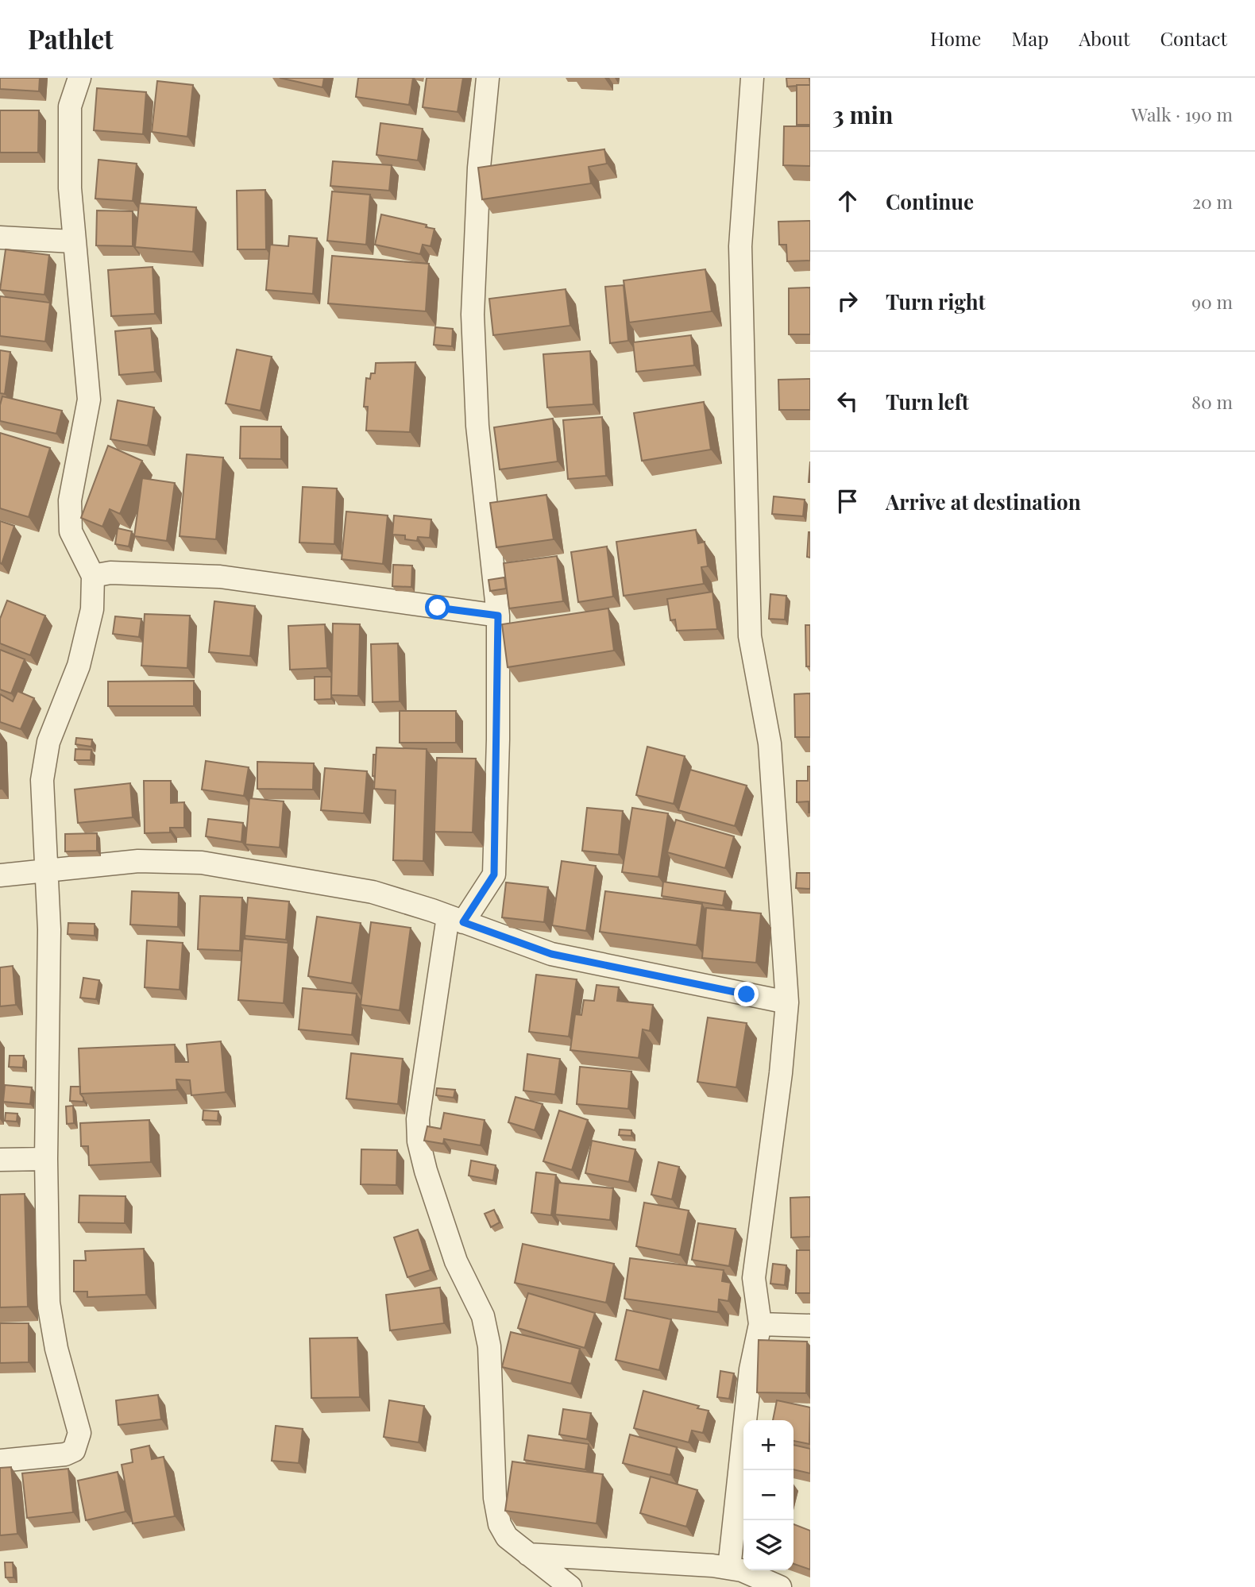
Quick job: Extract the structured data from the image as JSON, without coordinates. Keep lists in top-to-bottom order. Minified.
{"page":{"header":"Pathlet","nav":["Home","Map","About","Contact"],"heading":["3 min","Walk · 190 m"],"list":[["Continue","20 m"],["Turn right","90 m"],["Turn left","80 m"],"Arrive at destination"],"map_buttons":["+","−"]}}
